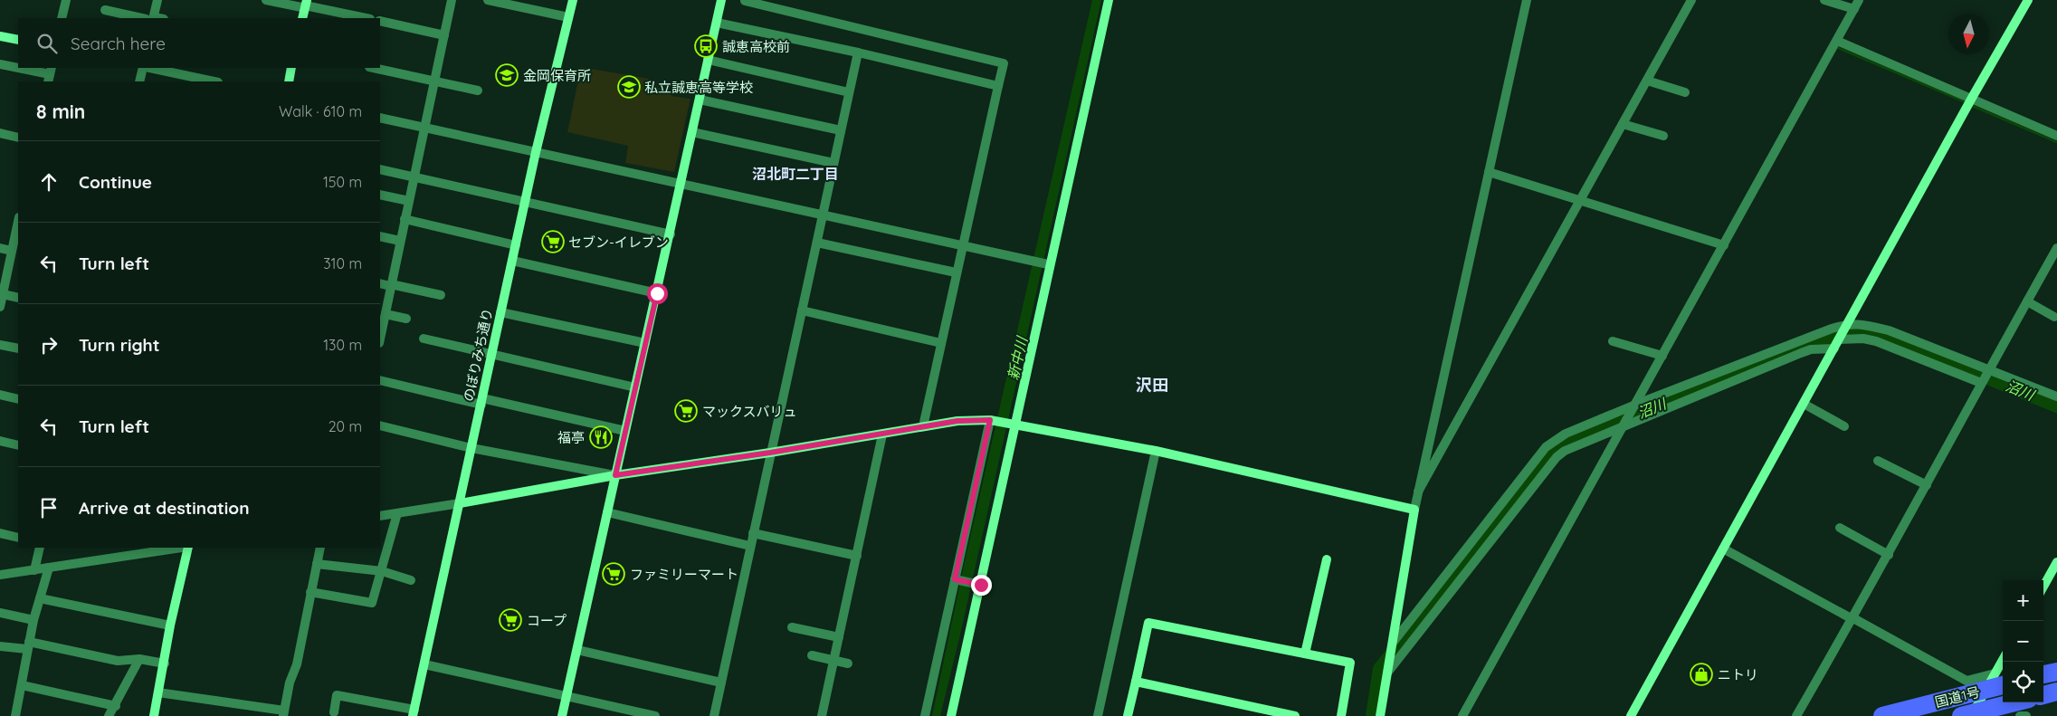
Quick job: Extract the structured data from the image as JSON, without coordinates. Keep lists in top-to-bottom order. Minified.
{"streets":{"highway":["国道1号"],"street":["のぼりみち通り"]},"districts":["沼北町二丁目","沢田"],"water":["新中川","沼川"],"places":{"bus stop":["誠恵高校前"],"school or university":["金岡保育所","私立誠恵高等学校"],"supermarket":["セブン-イレブン","マックスバリュ","ファミリーマート","コープ"],"restaurant":["福亭"],"shop":["ニトリ"]},"north":"bottom","page":{"search":"Search here","heading":["8 min","Walk · 610 m"],"list":[["Continue","150 m"],["Turn left","310 m"],["Turn right","130 m"],["Turn left","20 m"],"Arrive at destination"],"map_buttons":["+","−"]}}
